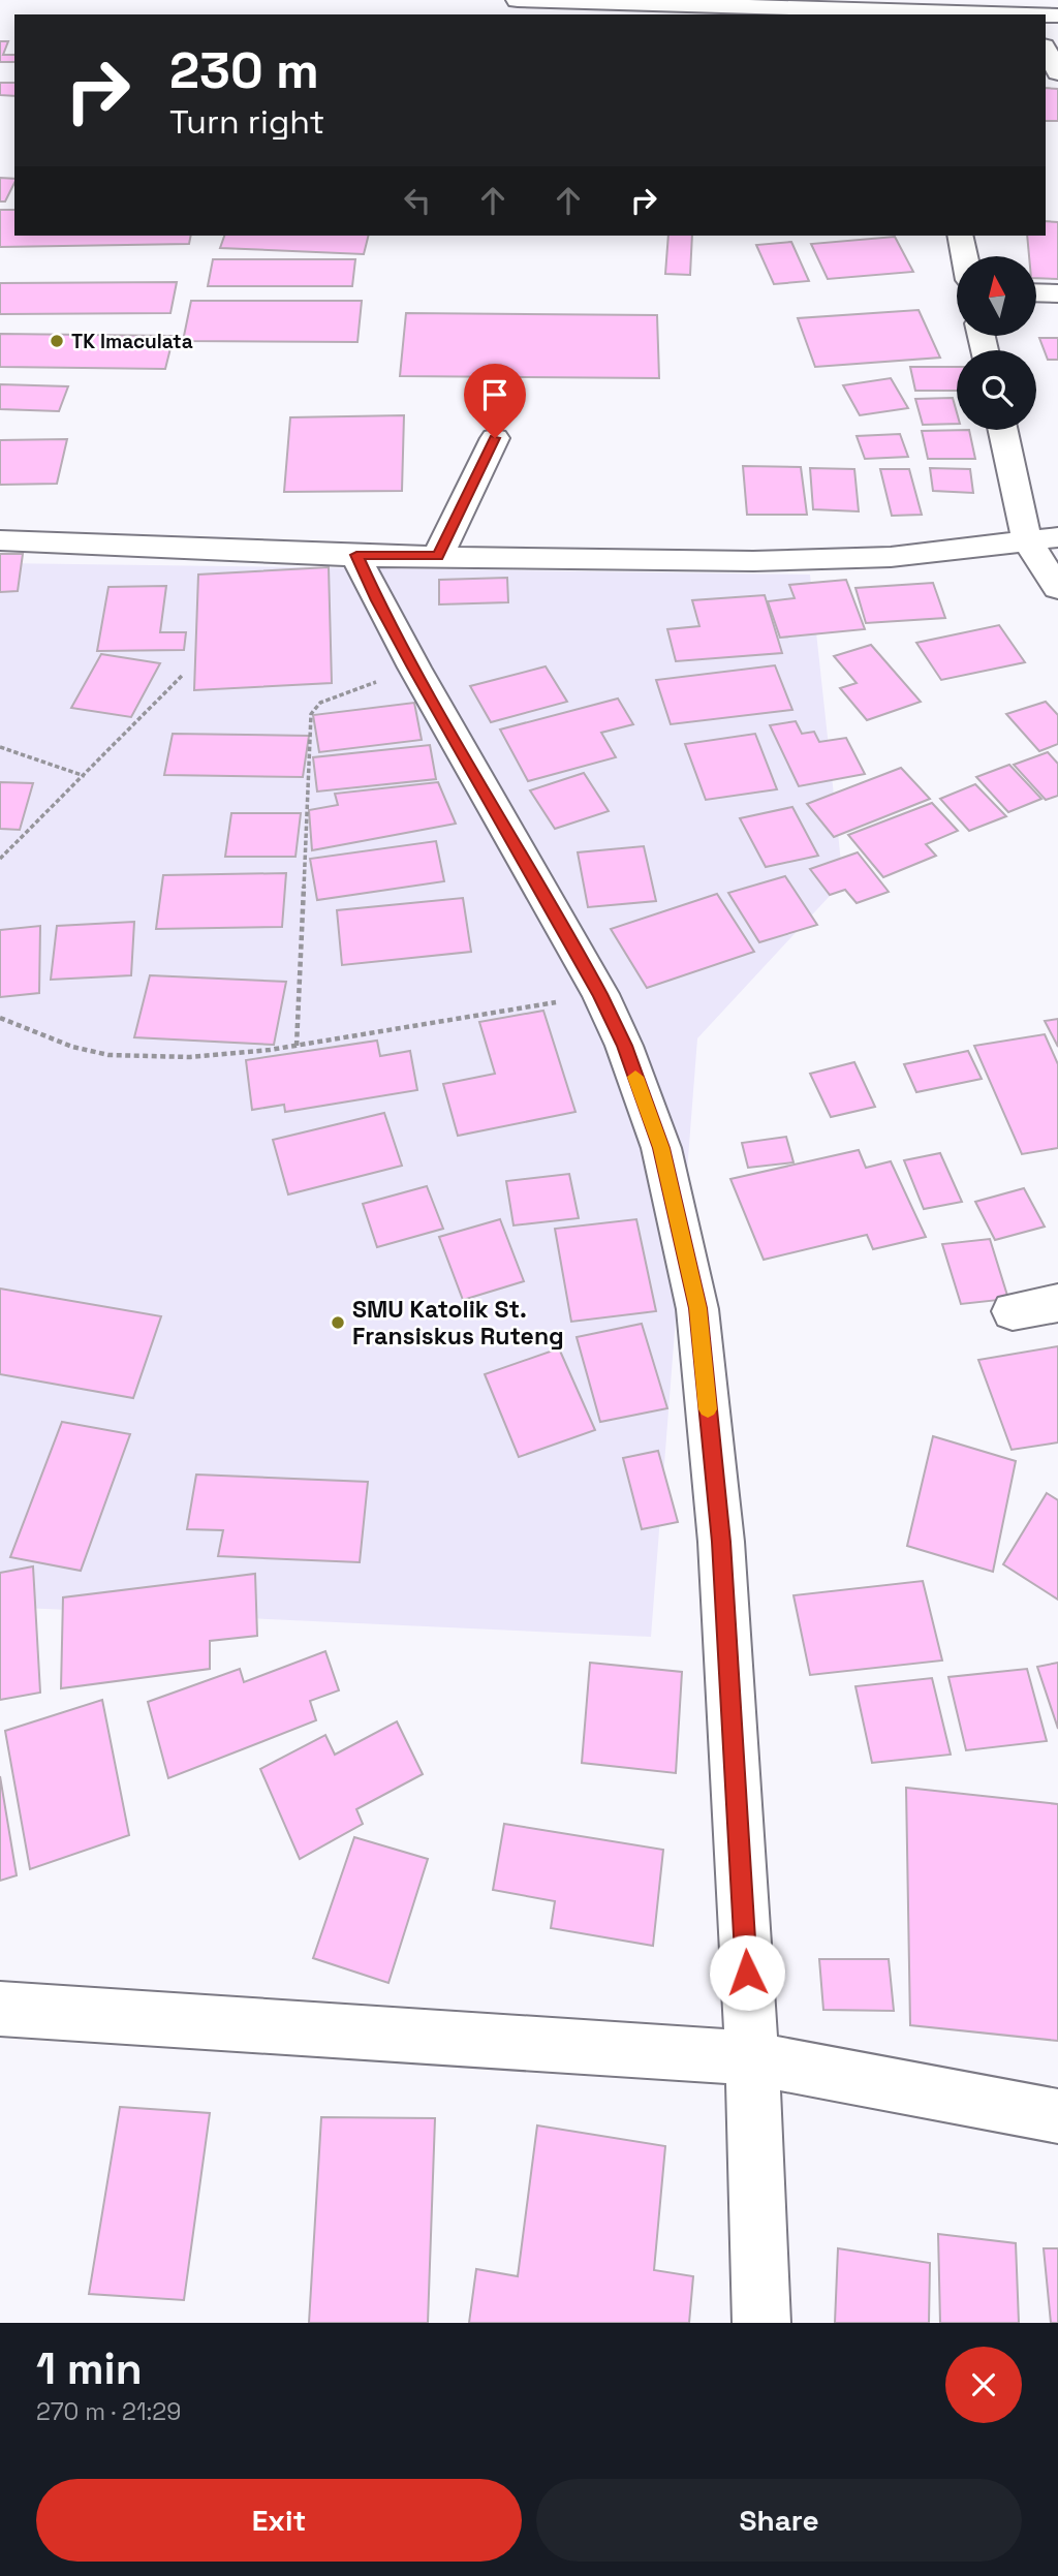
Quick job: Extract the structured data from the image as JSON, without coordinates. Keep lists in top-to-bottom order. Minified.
{"places":["TK Imaculata","SMU Katolik St. Fransiskus Ruteng"],"north":"top","page":{"turn":["230 m","Turn right"],"heading":["1 min","270 m · 21:29"],"buttons":["Exit","Share"]}}
